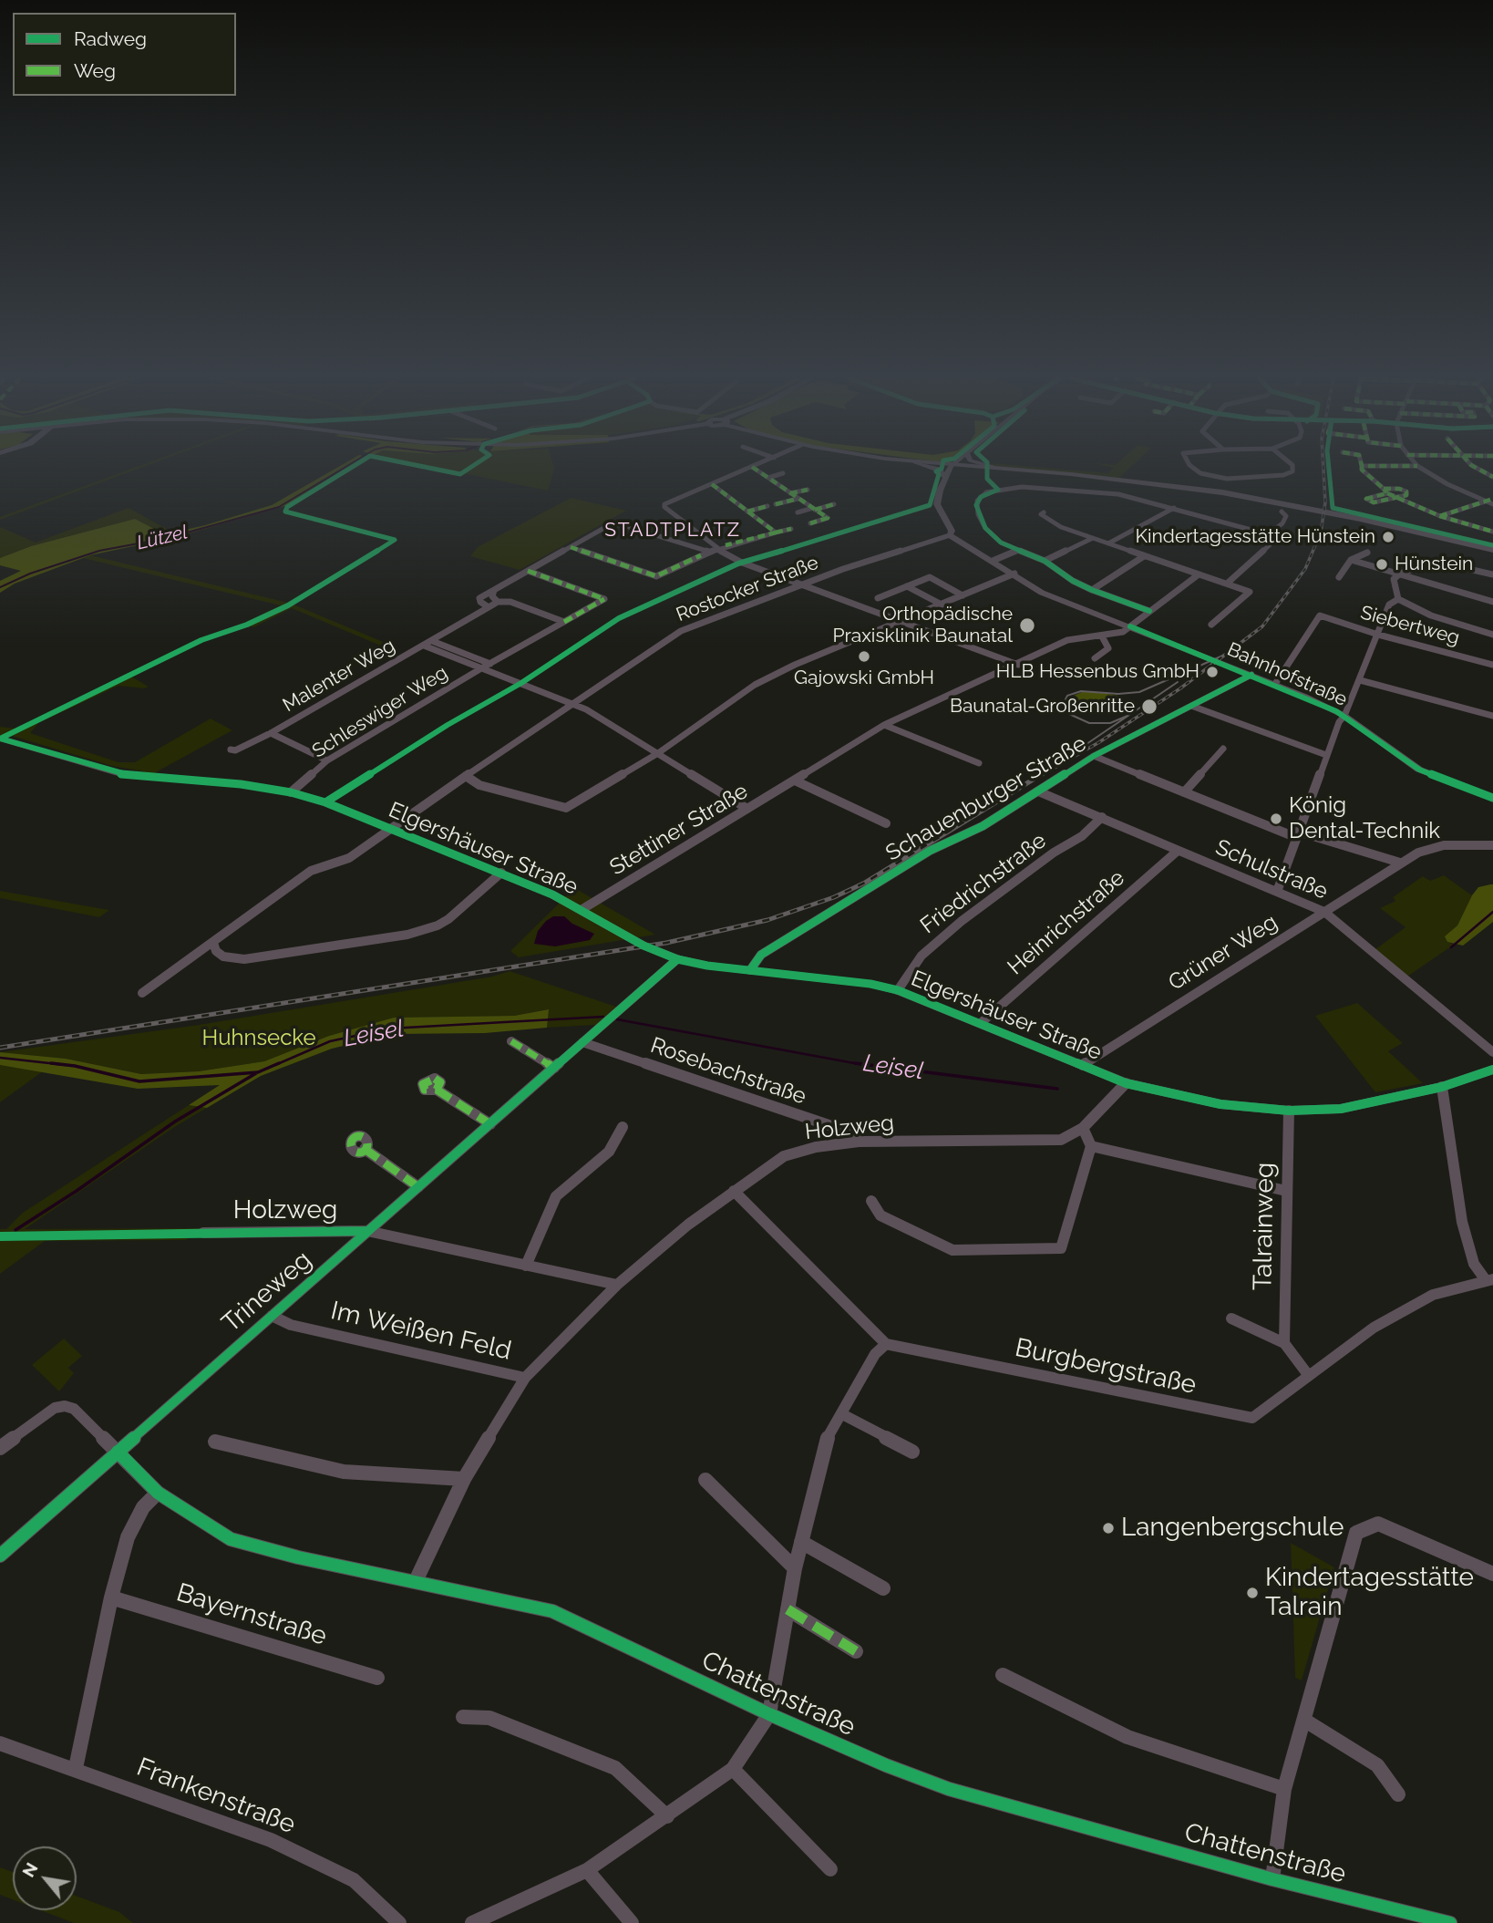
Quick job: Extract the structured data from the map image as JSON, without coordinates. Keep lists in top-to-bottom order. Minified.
{"streets":{"street":["Rostocker Straße","Siebertweg","Bahnhofstraße","Malenter Weg","Schleswiger Weg","Schauenburger Straße","Stettiner Straße","Elgershäuser Straße","Schulstraße","Friedrichstraße","Heinrichstraße","Grüner Weg","Rosebachstraße","Holzweg","Talrainweg","Trineweg","Im Weißen Feld","Burgbergstraße","Bayernstraße","Chattenstraße","Frankenstraße"]},"crossings":[["Rostocker Straße","Bahnhofstraße"],["Rostocker Straße","Elgershäuser Straße"],["Siebertweg","Bahnhofstraße"],["Bahnhofstraße","Schauenburger Straße"],["Bahnhofstraße","Stettiner Straße"],["Malenter Weg","Schleswiger Weg"],["Schleswiger Weg","Elgershäuser Straße"],["Schauenburger Straße","Elgershäuser Straße"],["Schauenburger Straße","Schulstraße"],["Stettiner Straße","Elgershäuser Straße"],["Elgershäuser Straße","Friedrichstraße"],["Elgershäuser Straße","Heinrichstraße"],["Elgershäuser Straße","Grüner Weg"],["Elgershäuser Straße","Holzweg"],["Elgershäuser Straße","Talrainweg"],["Elgershäuser Straße","Trineweg"],["Schulstraße","Friedrichstraße"],["Schulstraße","Heinrichstraße"],["Schulstraße","Grüner Weg"],["Rosebachstraße","Holzweg"],["Rosebachstraße","Trineweg"],["Holzweg","Trineweg"],["Talrainweg","Burgbergstraße"],["Trineweg","Im Weißen Feld"],["Trineweg","Chattenstraße"]],"districts":["STADTPLATZ"],"water":["Lützel","Leisel"],"parks":["Huhnsecke"],"places":["Kindertagesstätte Hünstein","Hünstein","Orthopädische Praxisklinik Baunatal","Gajowski GmbH","HLB Hessenbus GmbH","Baunatal-Großenritte","König Dental-Technik","Langenbergschule","Kindertagesstätte Talrain"],"legend":["Radweg","Weg"],"north":"top left"}
